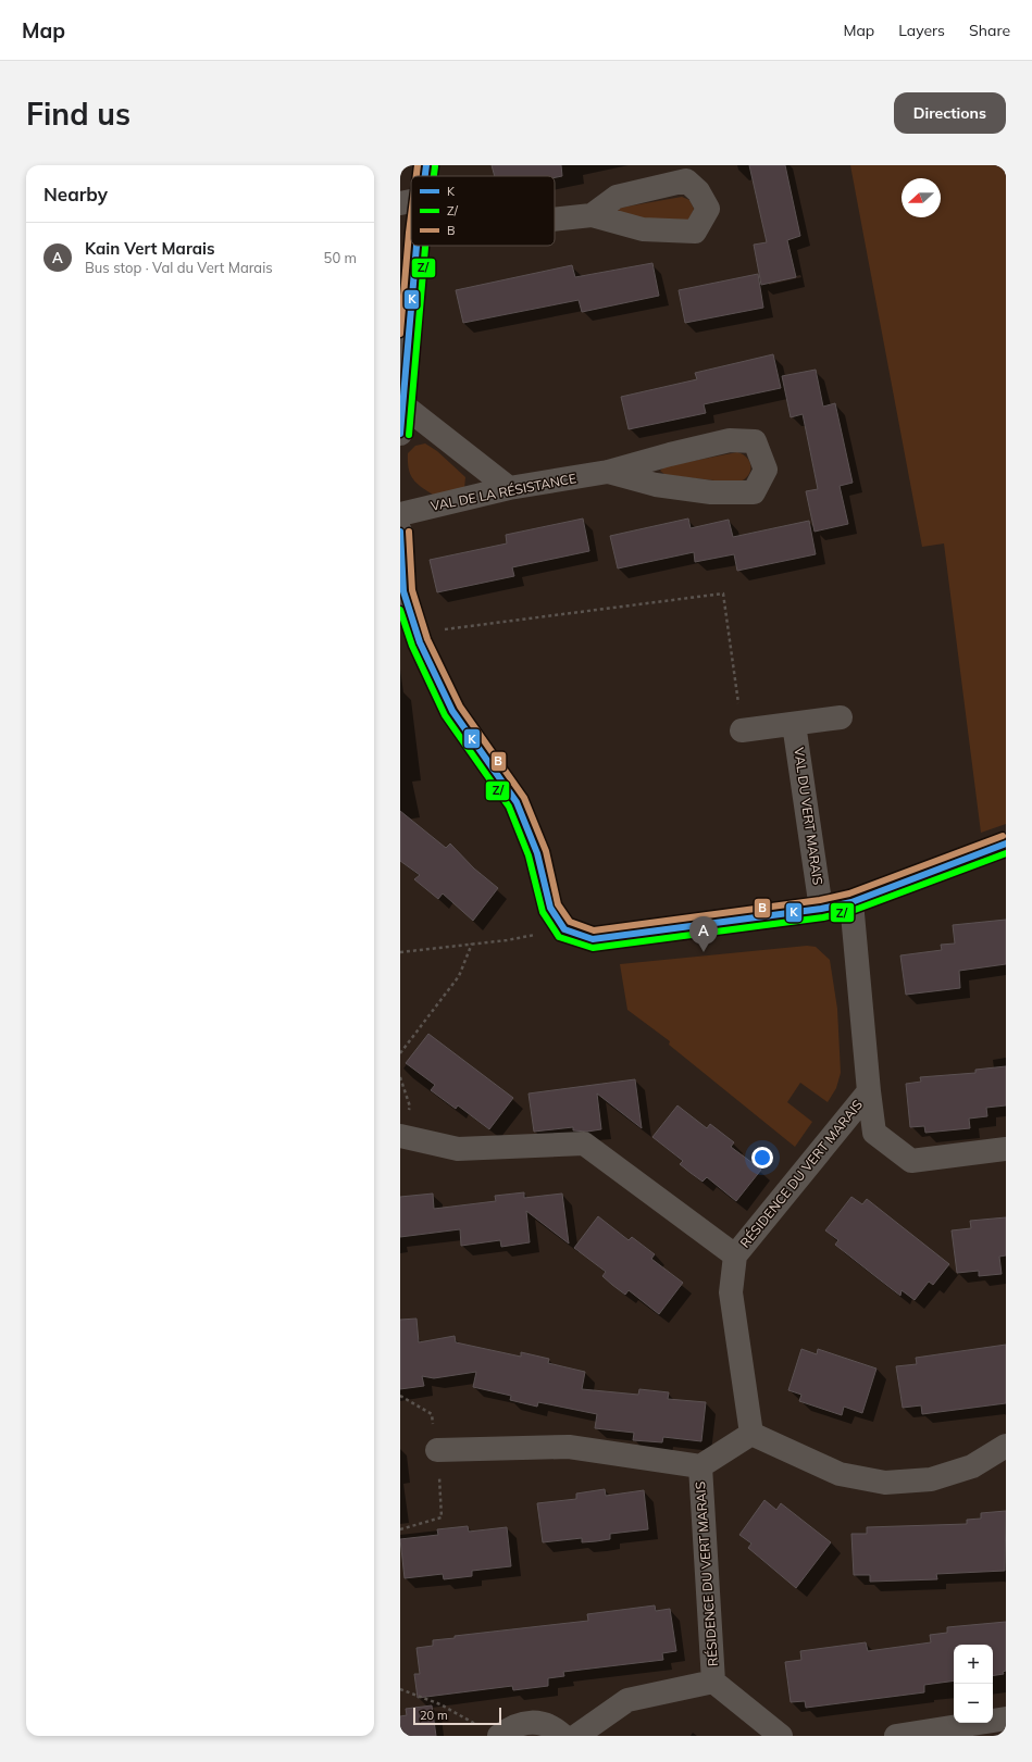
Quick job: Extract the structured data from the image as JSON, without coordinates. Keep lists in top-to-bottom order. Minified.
{"streets":{"street":["VAL DE LA RÉSISTANCE","VAL DU VERT MARAIS","RÉSIDENCE DU VERT MARAIS"]},"lines":["transit line K","transit line B","transit line Z/"],"legend":["K","Z/","B"],"scale_bar":"20 m","north":"left","page":{"header":"Map","nav":["Map","Layers","Share"],"buttons":"Directions","title":"Find us","heading":"Nearby","list":[{"mark":"A","name":"Kain Vert Marais","note":"Bus stop · Val du Vert Marais","value":"50 m"}],"pins":"A","map_buttons":["+","−"],"scale":"20 m"}}
